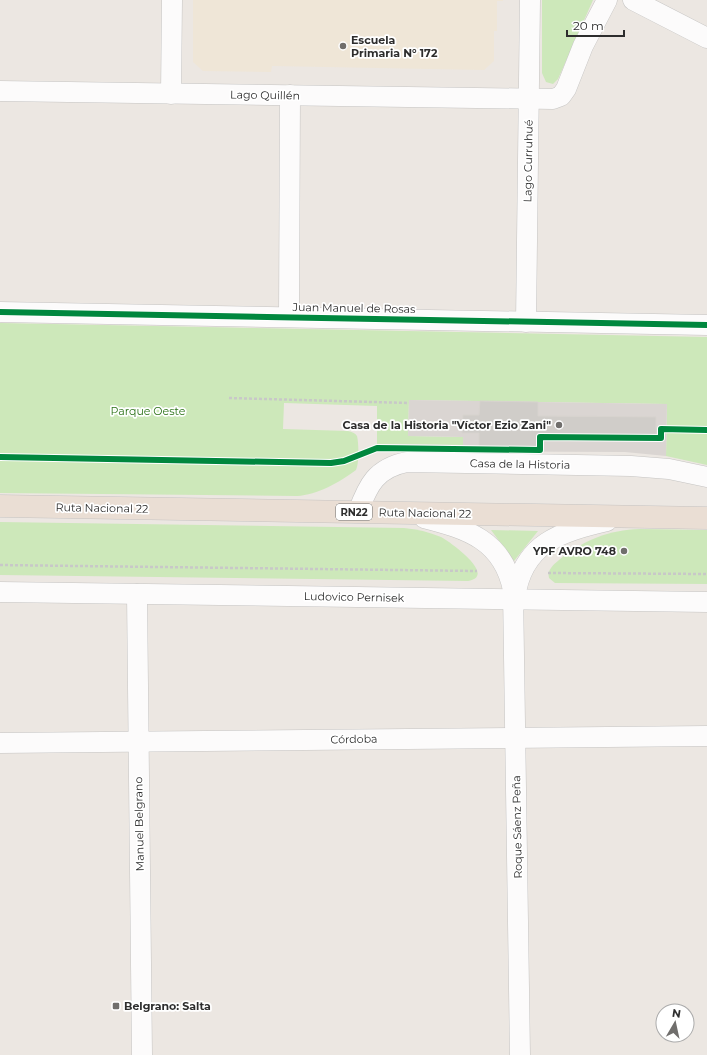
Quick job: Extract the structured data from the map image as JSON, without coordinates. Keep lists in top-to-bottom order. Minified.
{"streets":{"highway":["Ruta Nacional 22","RN22"],"street":["Lago Quillén","Lago Curruhué","Juan Manuel de Rosas","Casa de la Historia","Ludovico Pernisek","Córdoba","Manuel Belgrano","Roque Sáenz Peña"]},"crossings":[["Lago Quillén","Lago Curruhué"],["Lago Curruhué","Juan Manuel de Rosas"],["Casa de la Historia","Ruta Nacional 22"],["Ludovico Pernisek","Manuel Belgrano"],["Ludovico Pernisek","Roque Sáenz Peña"],["Córdoba","Manuel Belgrano"],["Córdoba","Roque Sáenz Peña"]],"parks":["Parque Oeste"],"places":{"other":["Escuela Primaria N° 172","Casa de la Historia \"Víctor Ezio Zani\"","YPF AVRO 748"],"transit":["Belgrano: Salta"]},"scale_bar":"20 m","north":"top"}
